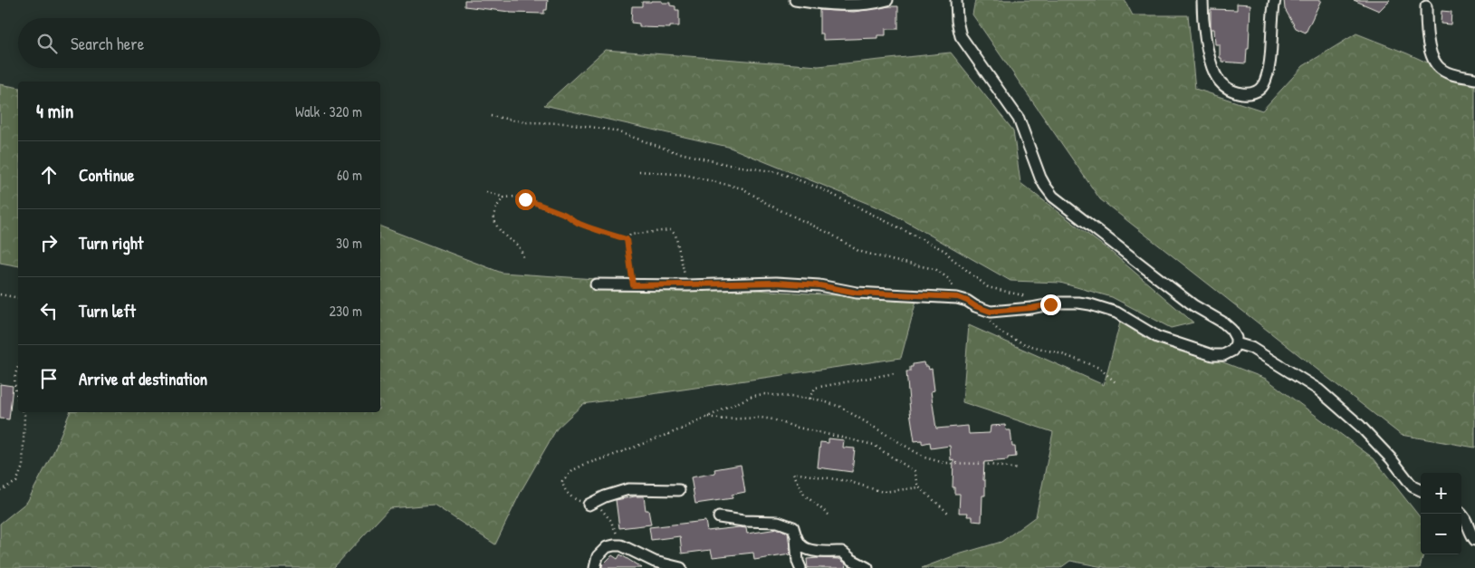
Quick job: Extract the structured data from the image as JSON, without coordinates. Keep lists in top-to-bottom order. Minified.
{"page":{"search":"Search here","heading":["4 min","Walk · 320 m"],"list":[["Continue","60 m"],["Turn right","30 m"],["Turn left","230 m"],"Arrive at destination"],"map_buttons":["+","−"]}}
